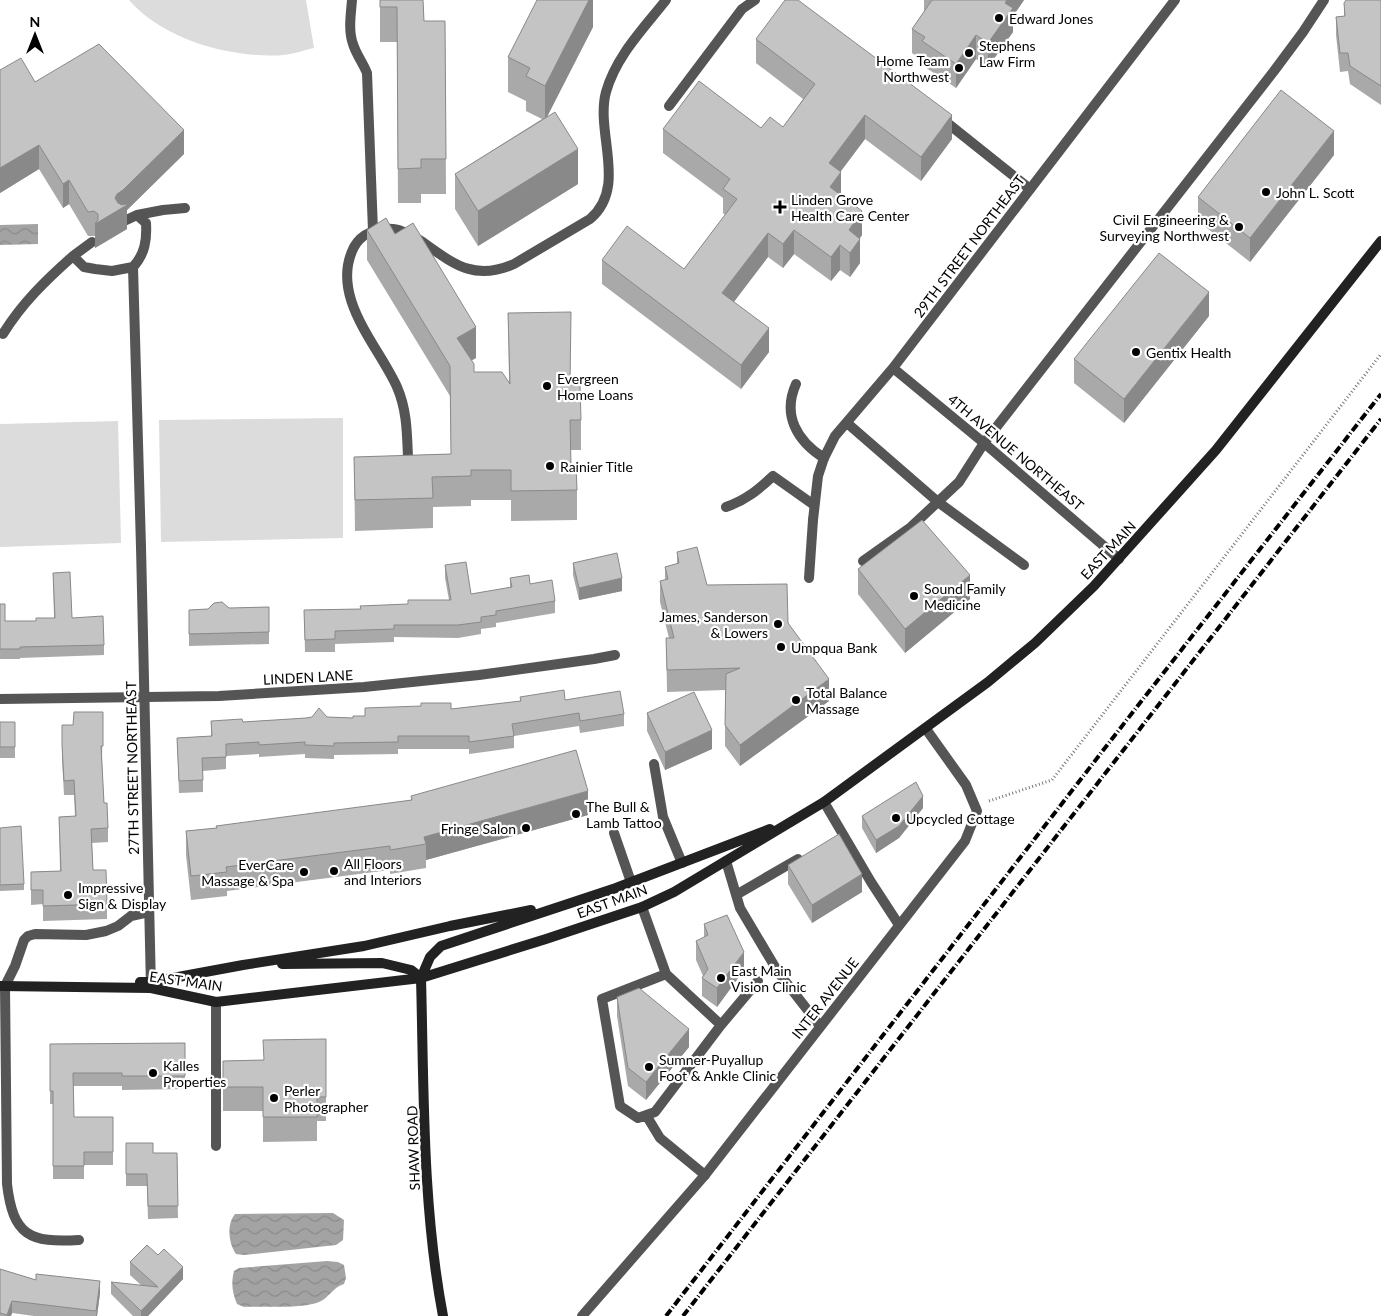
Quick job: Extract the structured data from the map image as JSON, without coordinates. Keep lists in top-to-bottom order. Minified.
{"streets":{"main road":["EAST MAIN","SHAW ROAD"],"street":["29TH STREET NORTHEAST","4TH AVENUE NORTHEAST","LINDEN LANE","27TH STREET NORTHEAST","INTER AVENUE"]},"crossings":[["29TH STREET NORTHEAST","4TH AVENUE NORTHEAST"],["4TH AVENUE NORTHEAST","EAST MAIN"],["EAST MAIN","27TH STREET NORTHEAST"],["EAST MAIN","SHAW ROAD"],["LINDEN LANE","27TH STREET NORTHEAST"]],"places":{"other":["Edward Jones","Stephens Law Firm","Home Team Northwest","John L. Scott","Civil Engineering & Surveying Northwest","Gentix Health","Evergreen Home Loans","Rainier Title","Sound Family Medicine","James, Sanderson & Lowers","Umpqua Bank","Total Balance Massage","The Bull & Lamb Tattoo","Upcycled Cottage","Fringe Salon","All Floors and Interiors","EverCare Massage & Spa","Impressive Sign & Display","East Main Vision Clinic","Sumner-Puyallup Foot & Ankle Clinic","Kalles Properties","Perler Photographer"],"health":["Linden Grove Health Care Center"]},"north":"top"}
